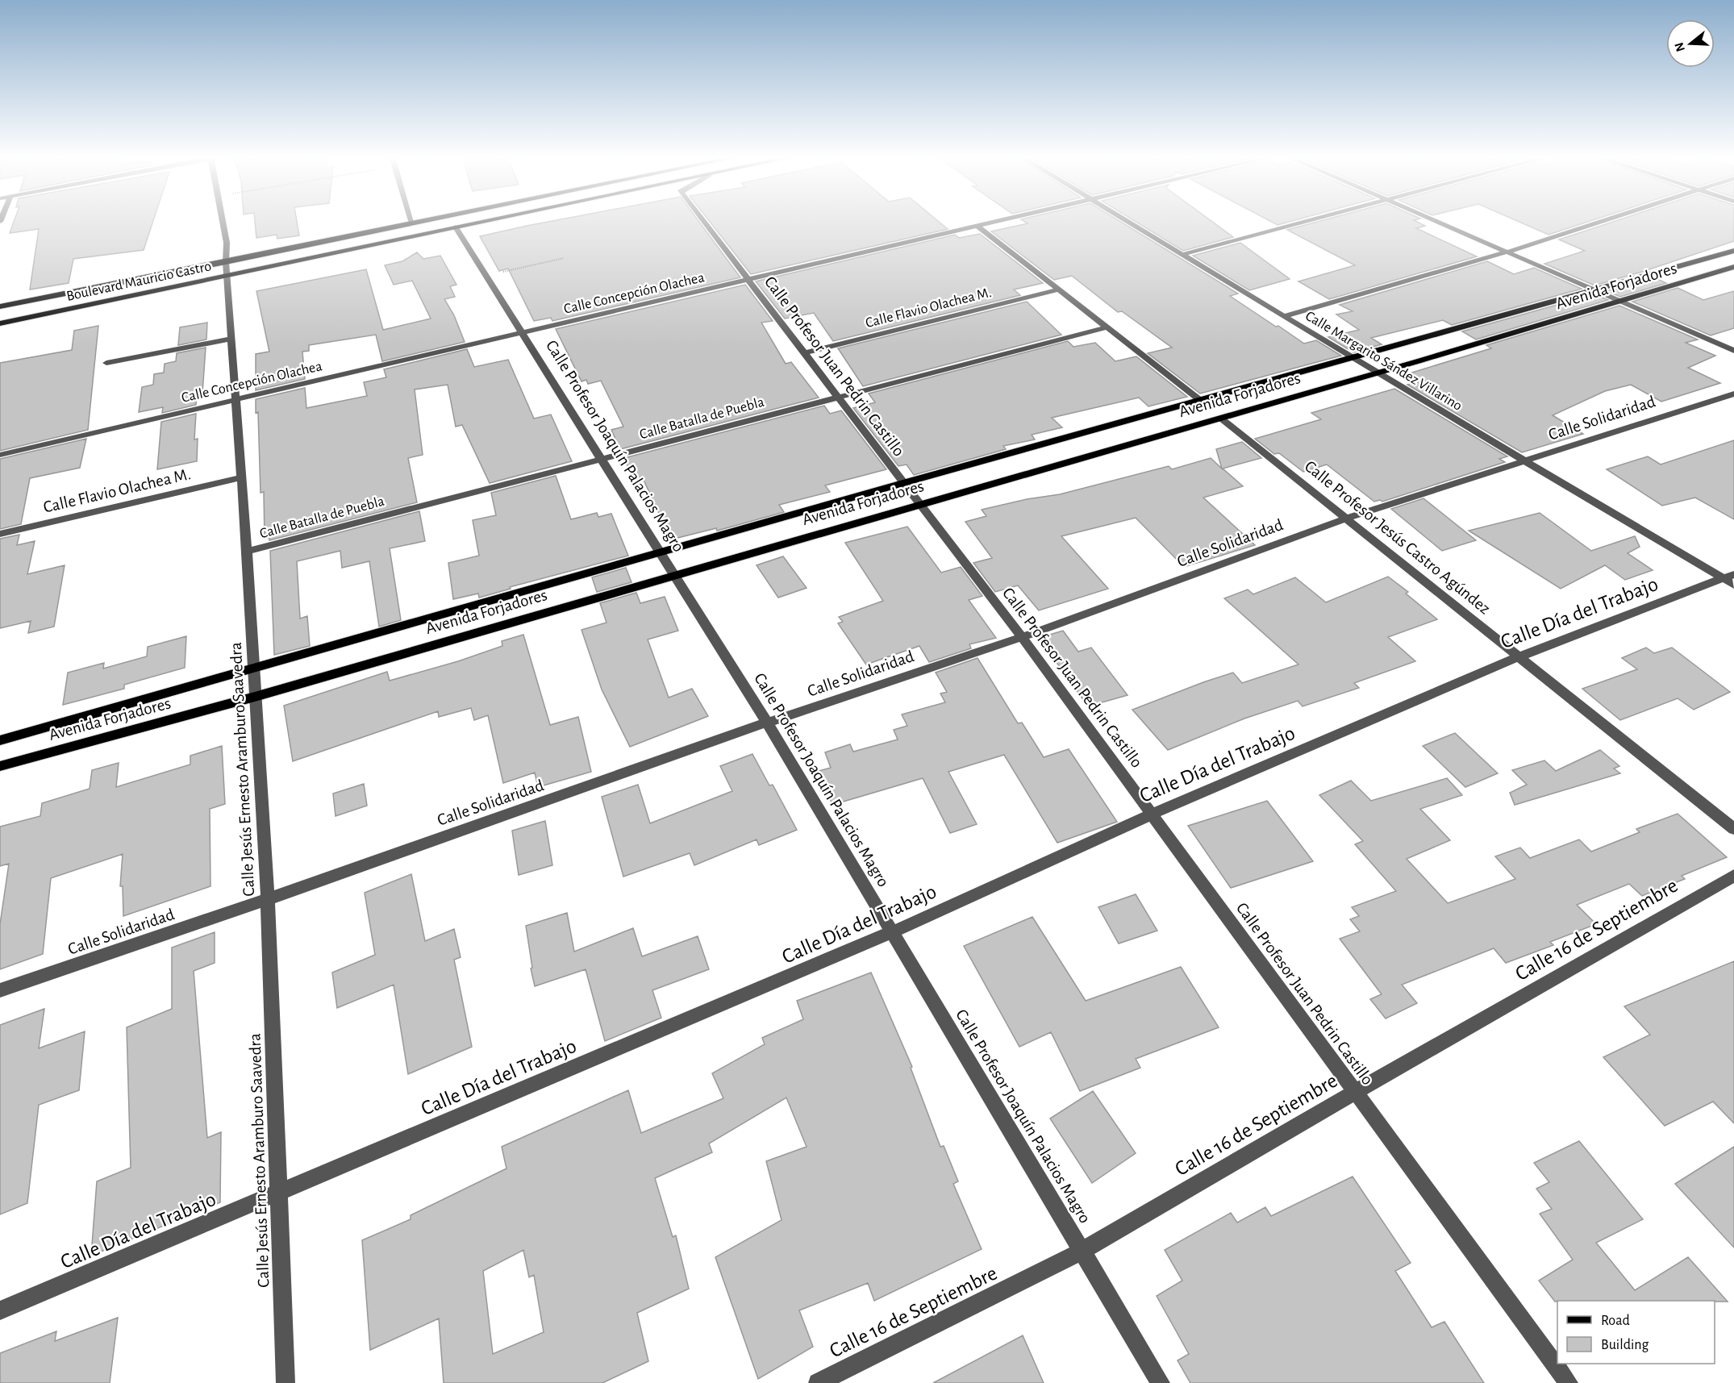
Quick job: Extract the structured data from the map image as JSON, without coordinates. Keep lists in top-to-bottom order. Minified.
{"streets":{"main road":["Boulevard Mauricio Castro","Avenida Forjadores"],"street":["Calle Concepción Olachea","Calle Flavio Olachea M.","Calle Margarito Sández Villarino","Calle Profesor Juan Pedrin Castillo","Calle Batalla de Puebla","Calle Solidaridad","Calle Profesor Joaquín Palacios Magro","Calle Profesor Jesús Castro Agúndez","Calle Día del Trabajo","Calle Jesús Ernesto Aramburo Saavedra","Calle 16 de Septiembre"]},"crossings":[["Boulevard Mauricio Castro","Calle Profesor Joaquín Palacios Magro"],["Boulevard Mauricio Castro","Calle Jesús Ernesto Aramburo Saavedra"],["Avenida Forjadores","Calle Margarito Sández Villarino"],["Avenida Forjadores","Calle Profesor Juan Pedrin Castillo"],["Avenida Forjadores","Calle Profesor Joaquín Palacios Magro"],["Avenida Forjadores","Calle Profesor Jesús Castro Agúndez"],["Avenida Forjadores","Calle Jesús Ernesto Aramburo Saavedra"],["Calle Concepción Olachea","Calle Profesor Juan Pedrin Castillo"],["Calle Concepción Olachea","Calle Profesor Joaquín Palacios Magro"],["Calle Concepción Olachea","Calle Jesús Ernesto Aramburo Saavedra"],["Calle Flavio Olachea M.","Calle Profesor Juan Pedrin Castillo"],["Calle Flavio Olachea M.","Calle Jesús Ernesto Aramburo Saavedra"],["Calle Margarito Sández Villarino","Calle Solidaridad"],["Calle Margarito Sández Villarino","Calle Día del Trabajo"],["Calle Profesor Juan Pedrin Castillo","Calle Batalla de Puebla"],["Calle Profesor Juan Pedrin Castillo","Calle Solidaridad"],["Calle Profesor Juan Pedrin Castillo","Calle Día del Trabajo"],["Calle Profesor Juan Pedrin Castillo","Calle 16 de Septiembre"],["Calle Batalla de Puebla","Calle Profesor Joaquín Palacios Magro"],["Calle Batalla de Puebla","Calle Jesús Ernesto Aramburo Saavedra"],["Calle Solidaridad","Calle Profesor Joaquín Palacios Magro"],["Calle Solidaridad","Calle Profesor Jesús Castro Agúndez"],["Calle Solidaridad","Calle Jesús Ernesto Aramburo Saavedra"],["Calle Profesor Joaquín Palacios Magro","Calle Día del Trabajo"],["Calle Profesor Joaquín Palacios Magro","Calle 16 de Septiembre"],["Calle Profesor Jesús Castro Agúndez","Calle Día del Trabajo"],["Calle Día del Trabajo","Calle Jesús Ernesto Aramburo Saavedra"]],"legend":["Road","Building"],"north":"left"}
